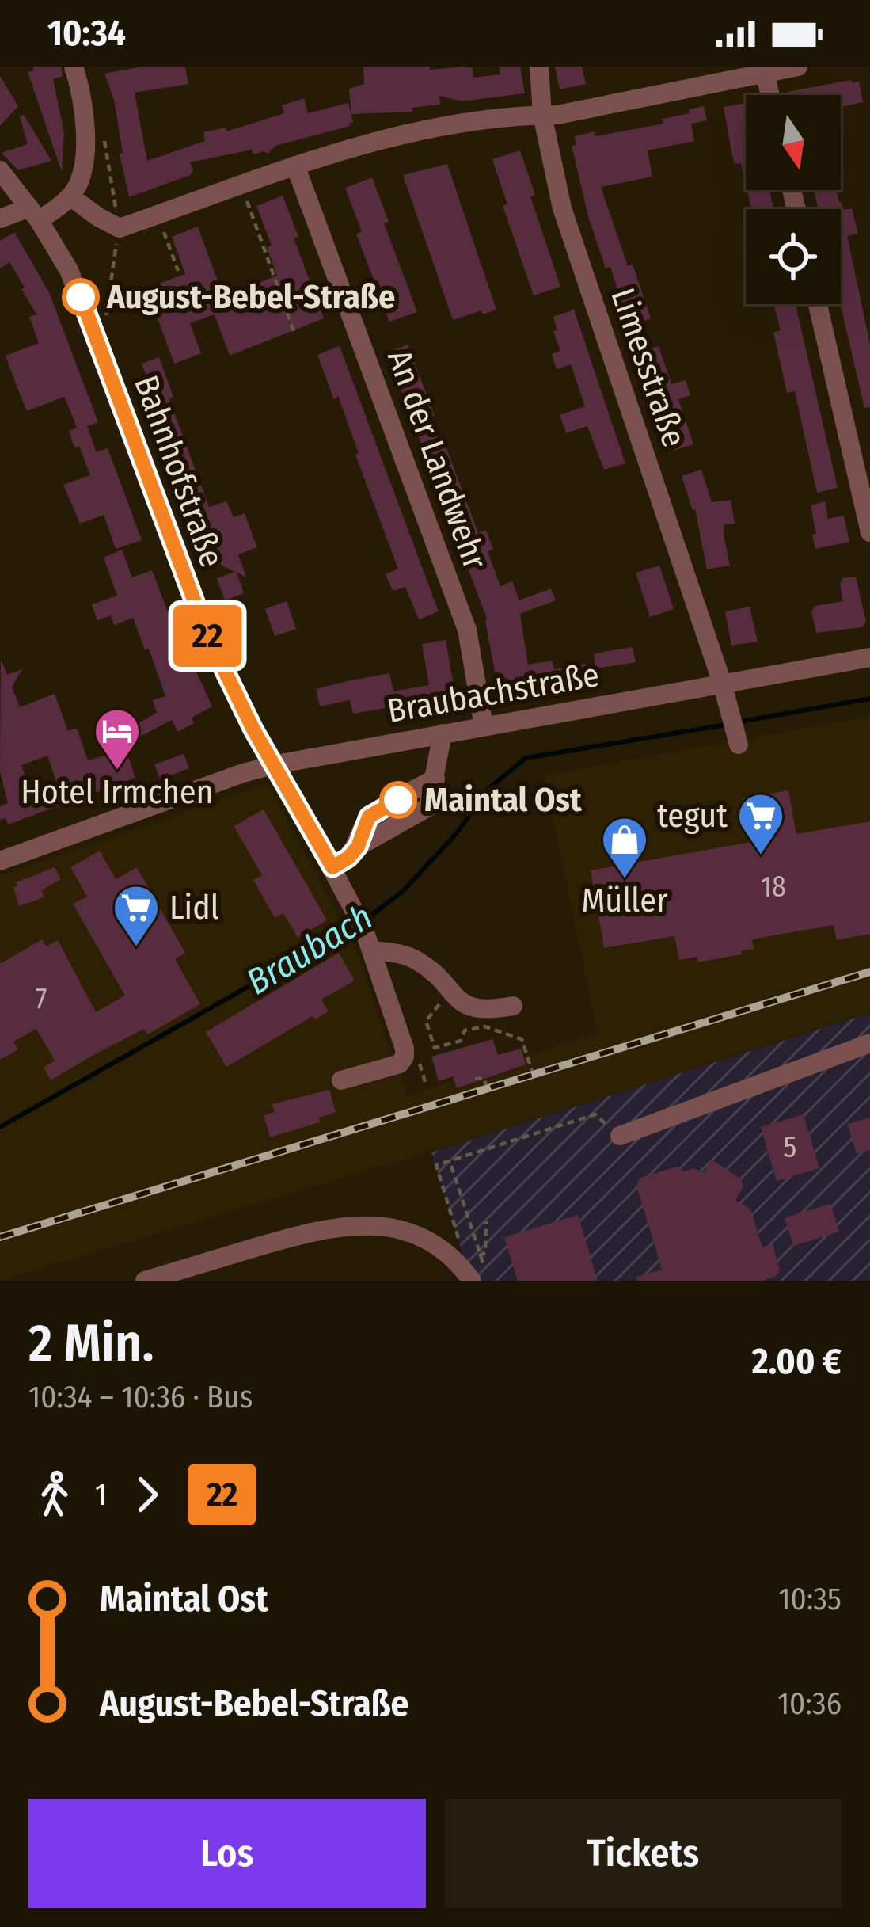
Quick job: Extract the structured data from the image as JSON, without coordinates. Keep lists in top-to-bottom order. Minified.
{"streets":{"street":["Limesstraße","An der Landwehr","Bahnhofstraße","Braubachstraße"]},"crossings":[["Limesstraße","Braubachstraße"],["An der Landwehr","Braubachstraße"],["Bahnhofstraße","Braubachstraße"]],"water":["Braubach"],"places":{"other":["August-Bebel-Straße","Maintal Ost"],"hotel":["Hotel Irmchen"],"supermarket":["tegut","Lidl"],"shop":["Müller"]},"lines":["bus line 22"],"house_numbers":["18","7","5"],"north":"bottom","page":{"status":"10:34","on_map":"22","heading":["2 Min.","10:34 – 10:36 · Bus","2.00 €"],"legs":["1","22"],"list":[{"name":"Maintal Ost","value":"10:35"},{"name":"August-Bebel-Straße","value":"10:36"}],"buttons":["Los","Tickets"]}}
